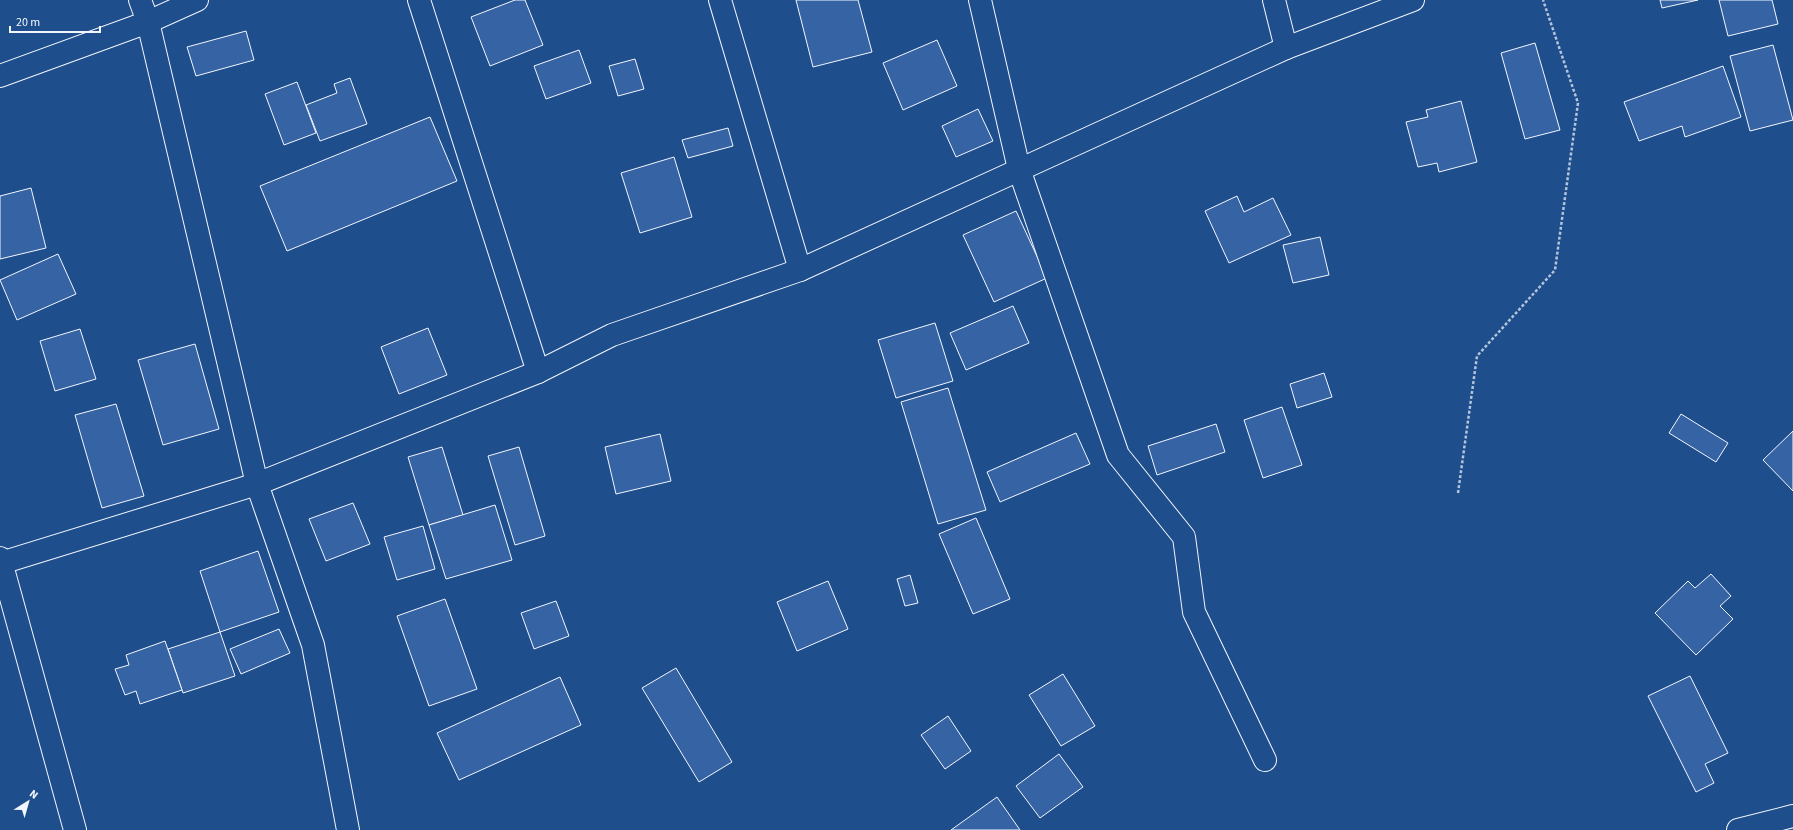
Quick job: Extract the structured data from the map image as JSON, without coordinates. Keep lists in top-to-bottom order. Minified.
{"scale_bar":"20 m","north":"top right"}
